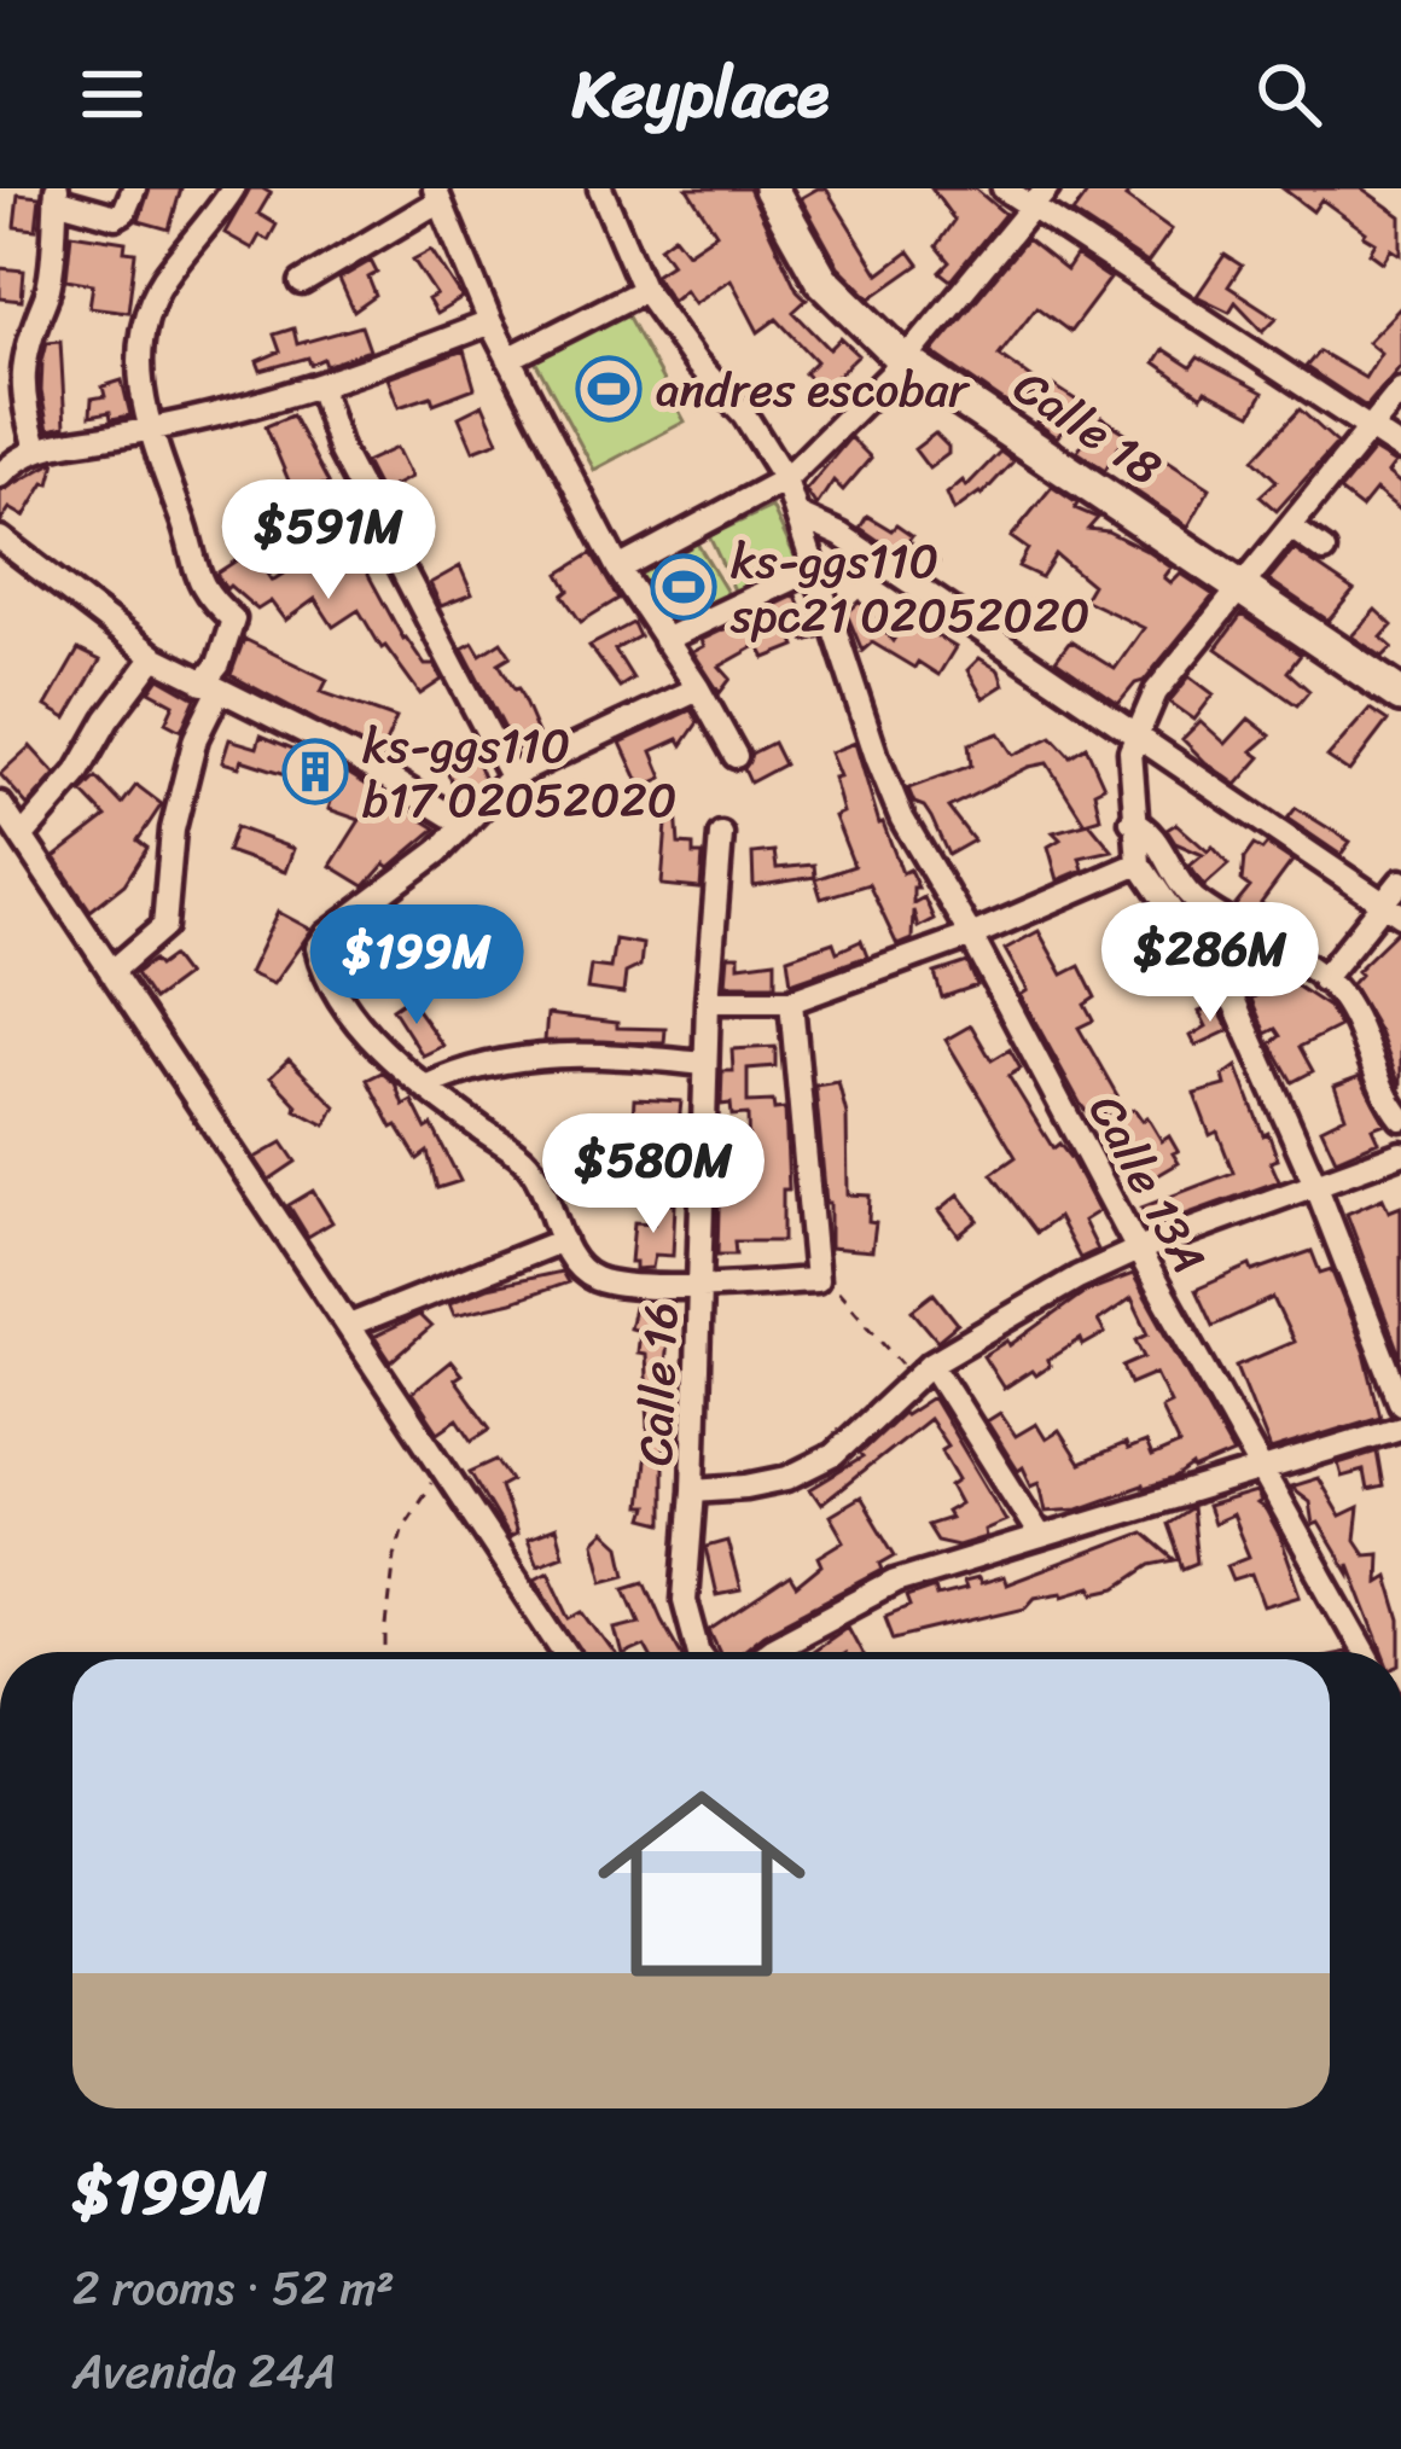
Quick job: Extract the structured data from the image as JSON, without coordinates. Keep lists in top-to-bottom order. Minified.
{"streets":{"street":["Calle 18","Calle 13A","Calle 16"]},"places":{"sports":["andres escobar","ks-ggs110 spc21 02052020"],"building":["ks-ggs110 b17 02052020"]},"page":{"header":"Keyplace","price":["$591M","$286M","$199M","$580M"],"list":[{"name":"$199M","note":"2 rooms · 52 m² · Avenida 24A"}]}}
